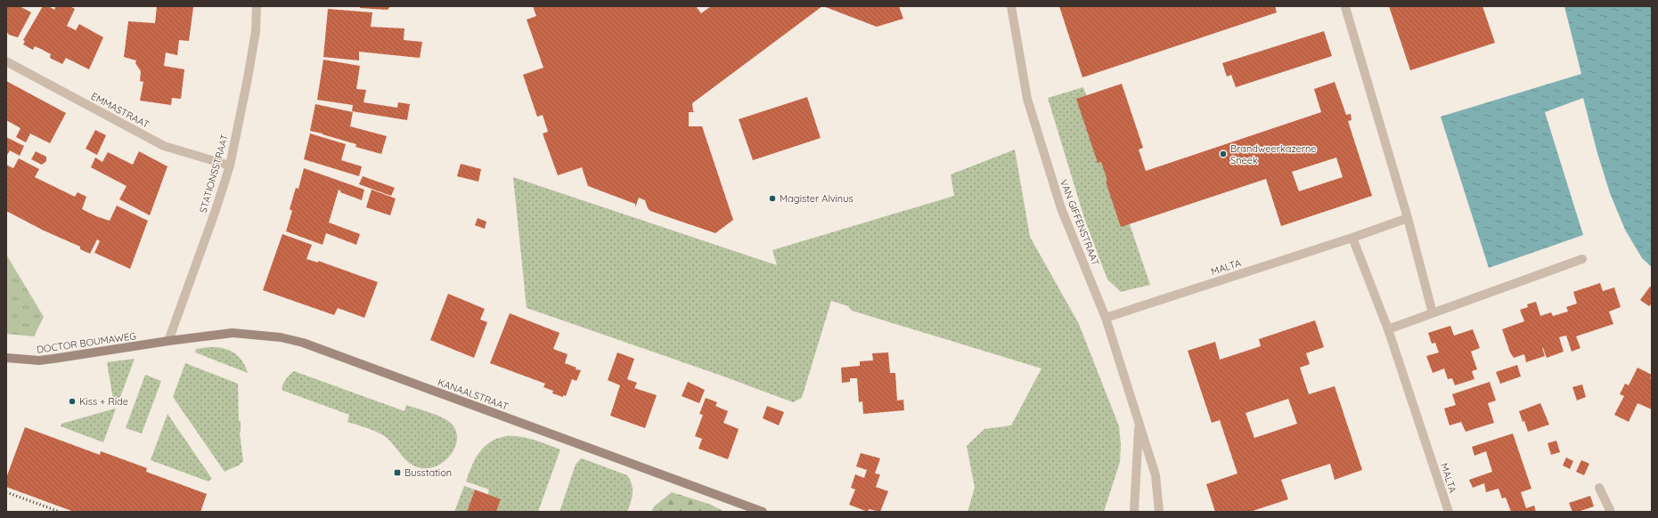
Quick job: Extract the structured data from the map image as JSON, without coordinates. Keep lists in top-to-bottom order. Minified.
{"streets":{"main road":["DOCTOR BOUMAWEG","KANAALSTRAAT"],"street":["EMMASTRAAT","STATIONSSTRAAT","VAN GIFFENSTRAAT","MALTA"]},"crossings":[["EMMASTRAAT","STATIONSSTRAAT"],["STATIONSSTRAAT","DOCTOR BOUMAWEG"],["STATIONSSTRAAT","KANAALSTRAAT"],["VAN GIFFENSTRAAT","MALTA"],["DOCTOR BOUMAWEG","KANAALSTRAAT"]],"places":{"other":["Brandweerkazerne Sneek","Magister Alvinus","Kiss + Ride"],"transit":["Busstation"]}}
